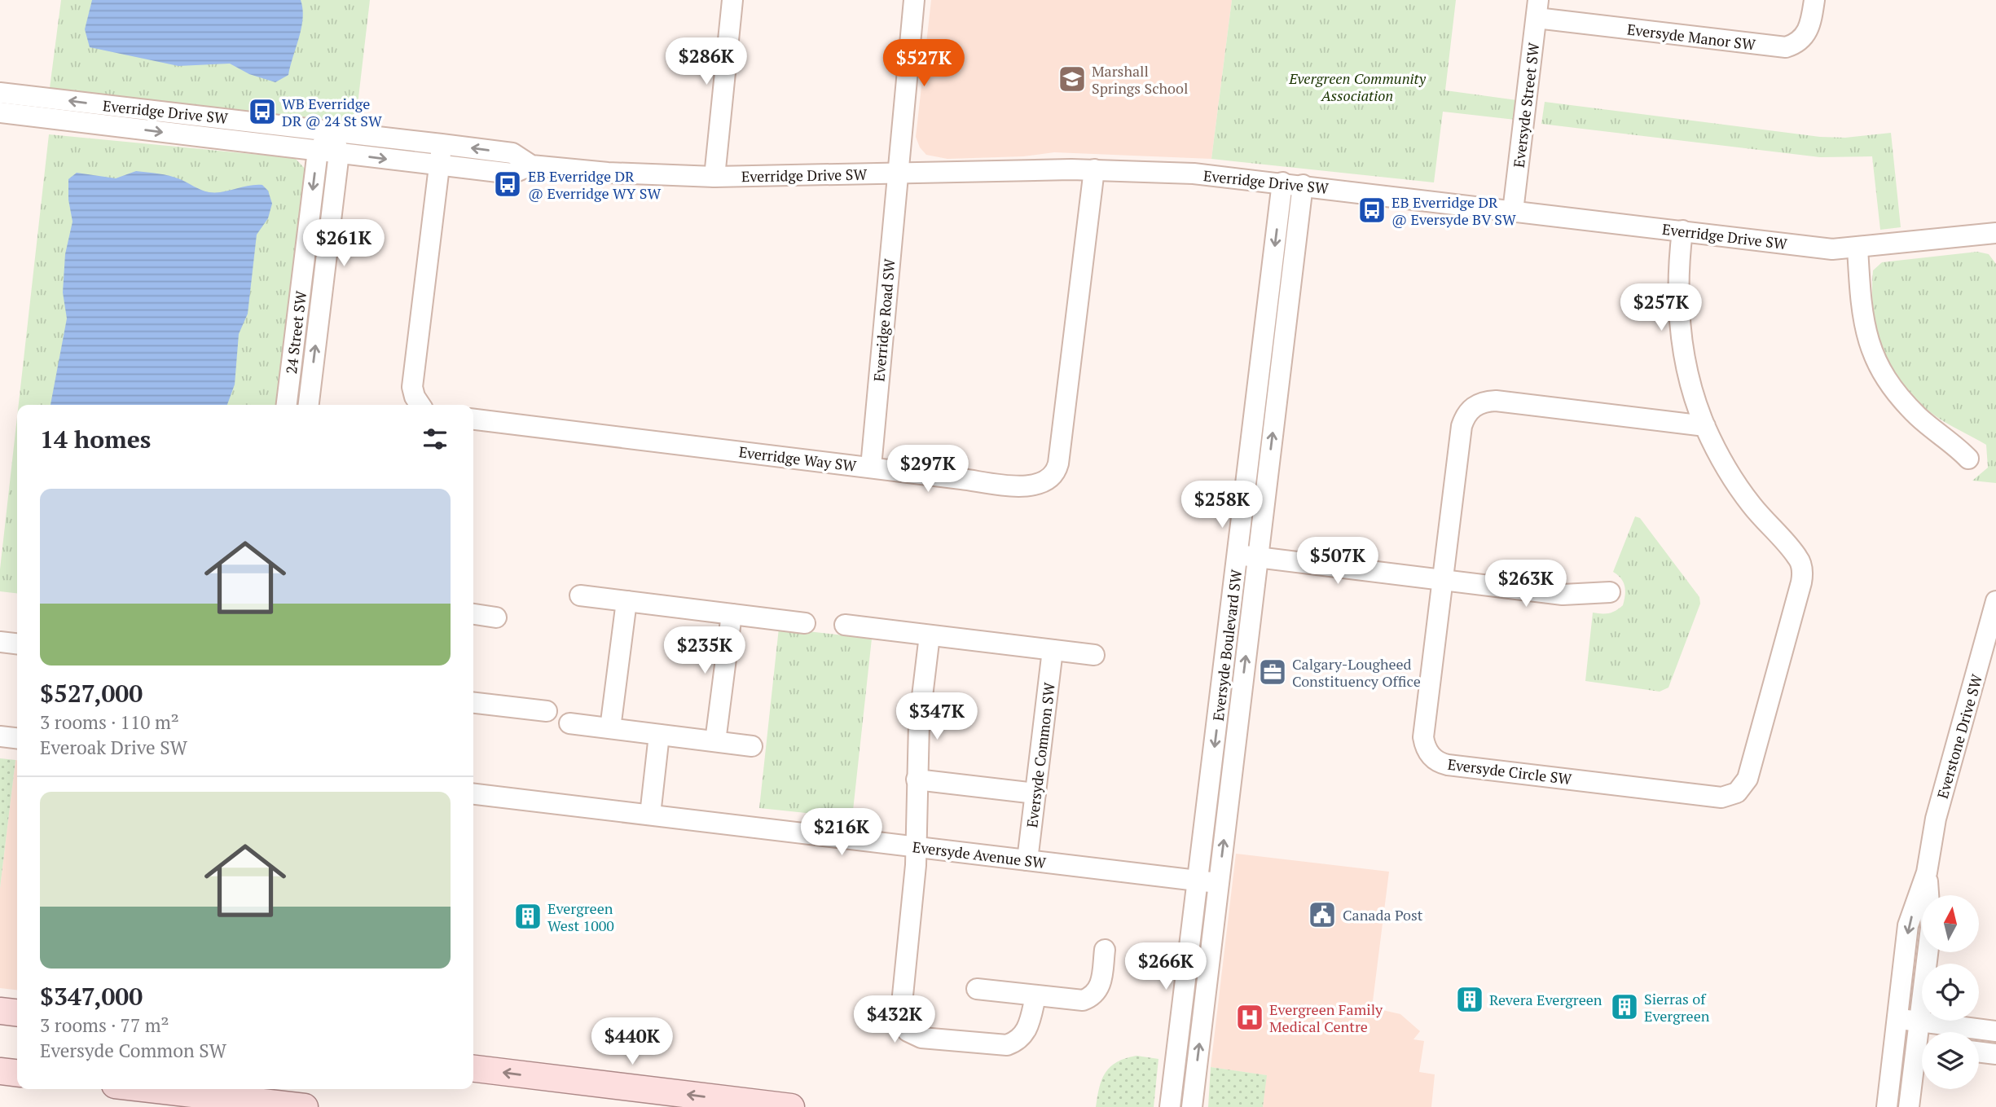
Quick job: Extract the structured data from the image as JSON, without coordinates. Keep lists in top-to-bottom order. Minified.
{"streets":{"street":["Eversyde Manor SW","Eversyde Street SW","Everridge Drive SW","Everridge Road SW","24 Street SW","Everridge Way SW","Eversyde Boulevard SW","Everstone Drive SW","Eversyde Common SW","Eversyde Circle SW","Eversyde Avenue SW"]},"crossings":[["Eversyde Manor SW","Eversyde Street SW"],["Eversyde Street SW","Everridge Drive SW"],["Everridge Drive SW","Everridge Road SW"],["Everridge Drive SW","24 Street SW"],["Everridge Drive SW","Everridge Way SW"],["Everridge Drive SW","Eversyde Boulevard SW"],["Everridge Drive SW","Eversyde Circle SW"],["Everridge Road SW","Everridge Way SW"],["Eversyde Boulevard SW","Eversyde Avenue SW"],["Eversyde Common SW","Eversyde Avenue SW"]],"parks":["Evergreen Community Association"],"places":{"school or university":["Marshall Springs School"],"bus stop":["WB Everridge DR @ 24 St SW","EB Everridge DR @ Everridge WY SW","EB Everridge DR @ Eversyde BV SW"],"office":["Calgary-Lougheed Constituency Office"],"public building":["Canada Post"],"building":["Evergreen West 1000","Revera Evergreen","Sierras of Evergreen"],"hospital":["Evergreen Family Medical Centre"]},"north":"top","page":{"price":["$286K","$527K","$261K","$257K","$297K","$258K","$507K","$263K","$235K","$347K","$216K","$266K","$432K","$440K"],"heading":"14 homes","list":[{"name":"$527,000","note":"3 rooms · 110 m² · Everoak Drive SW"},{"name":"$347,000","note":"3 rooms · 77 m² · Eversyde Common SW"}]}}
